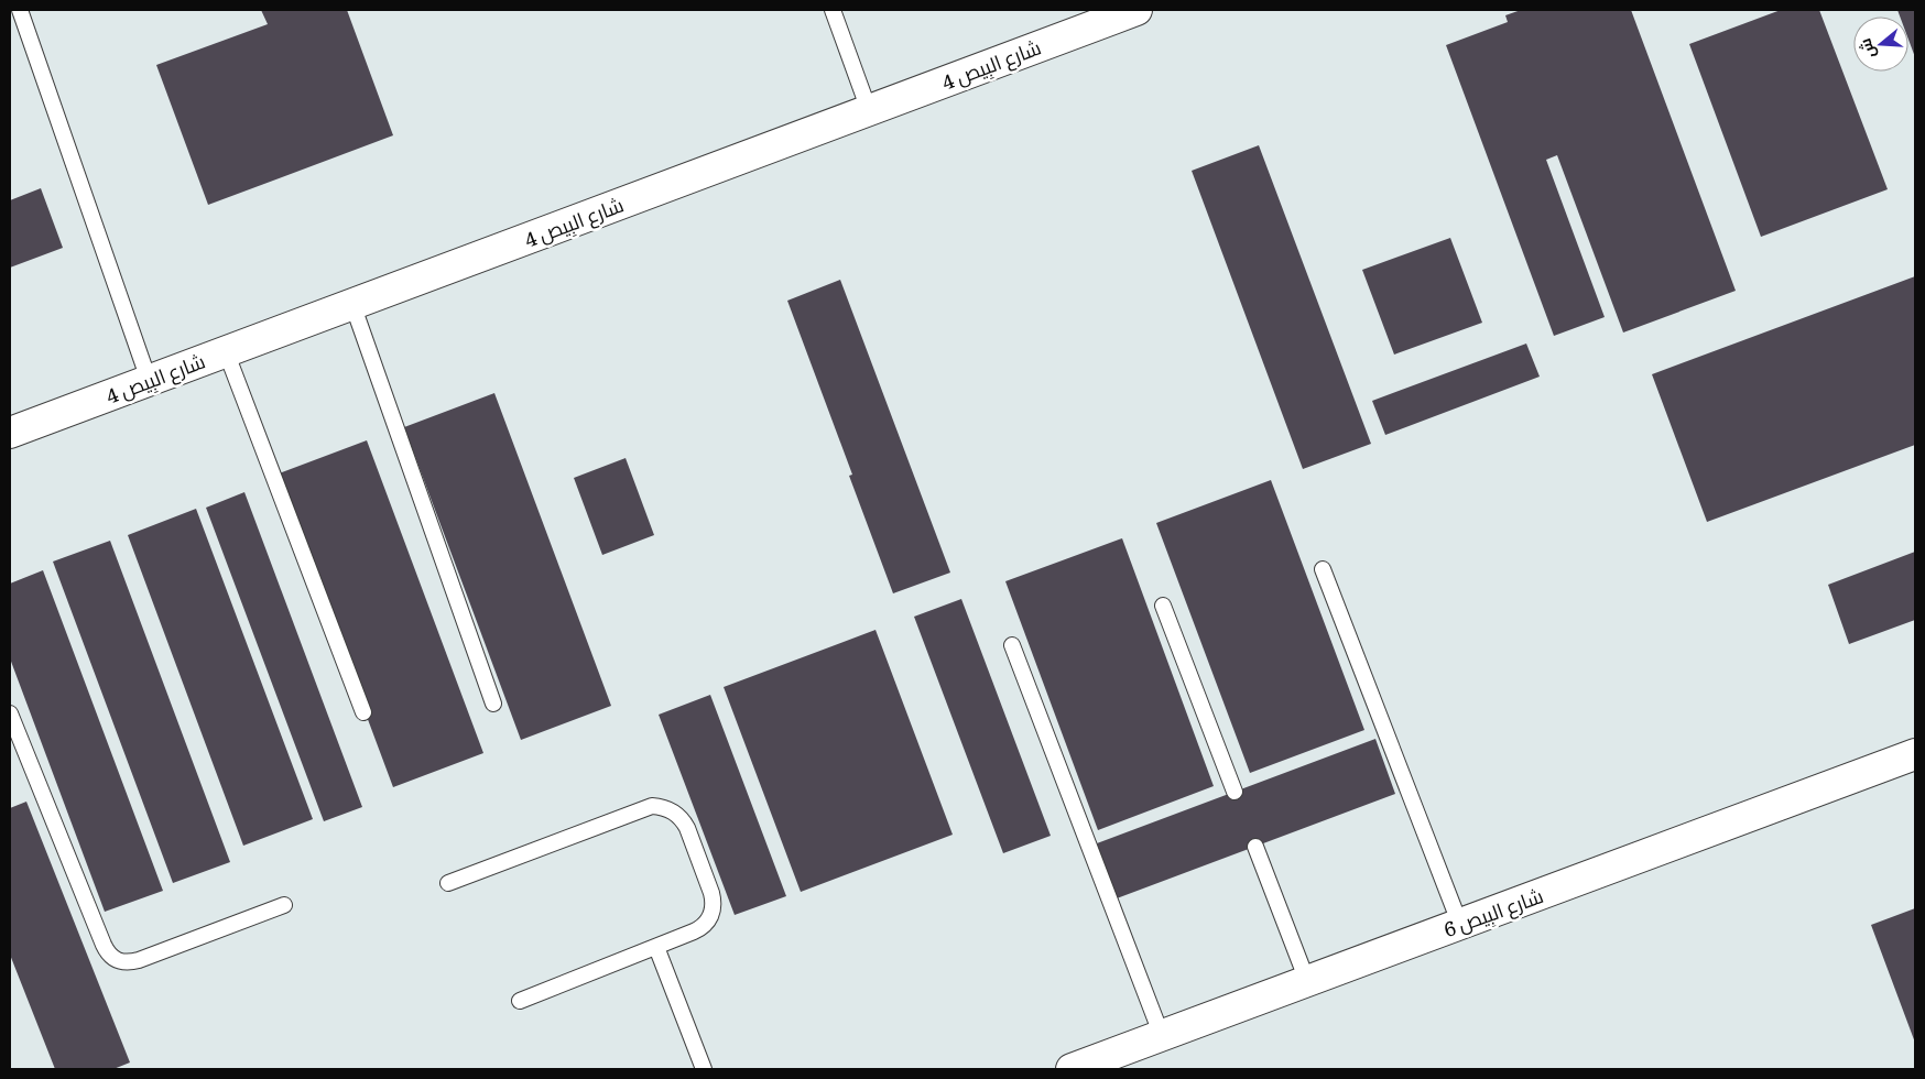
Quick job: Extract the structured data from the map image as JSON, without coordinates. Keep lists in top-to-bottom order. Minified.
{"streets":{"street":["شارع البِيص 4","شارع البِيص 6"]},"north":"left"}
